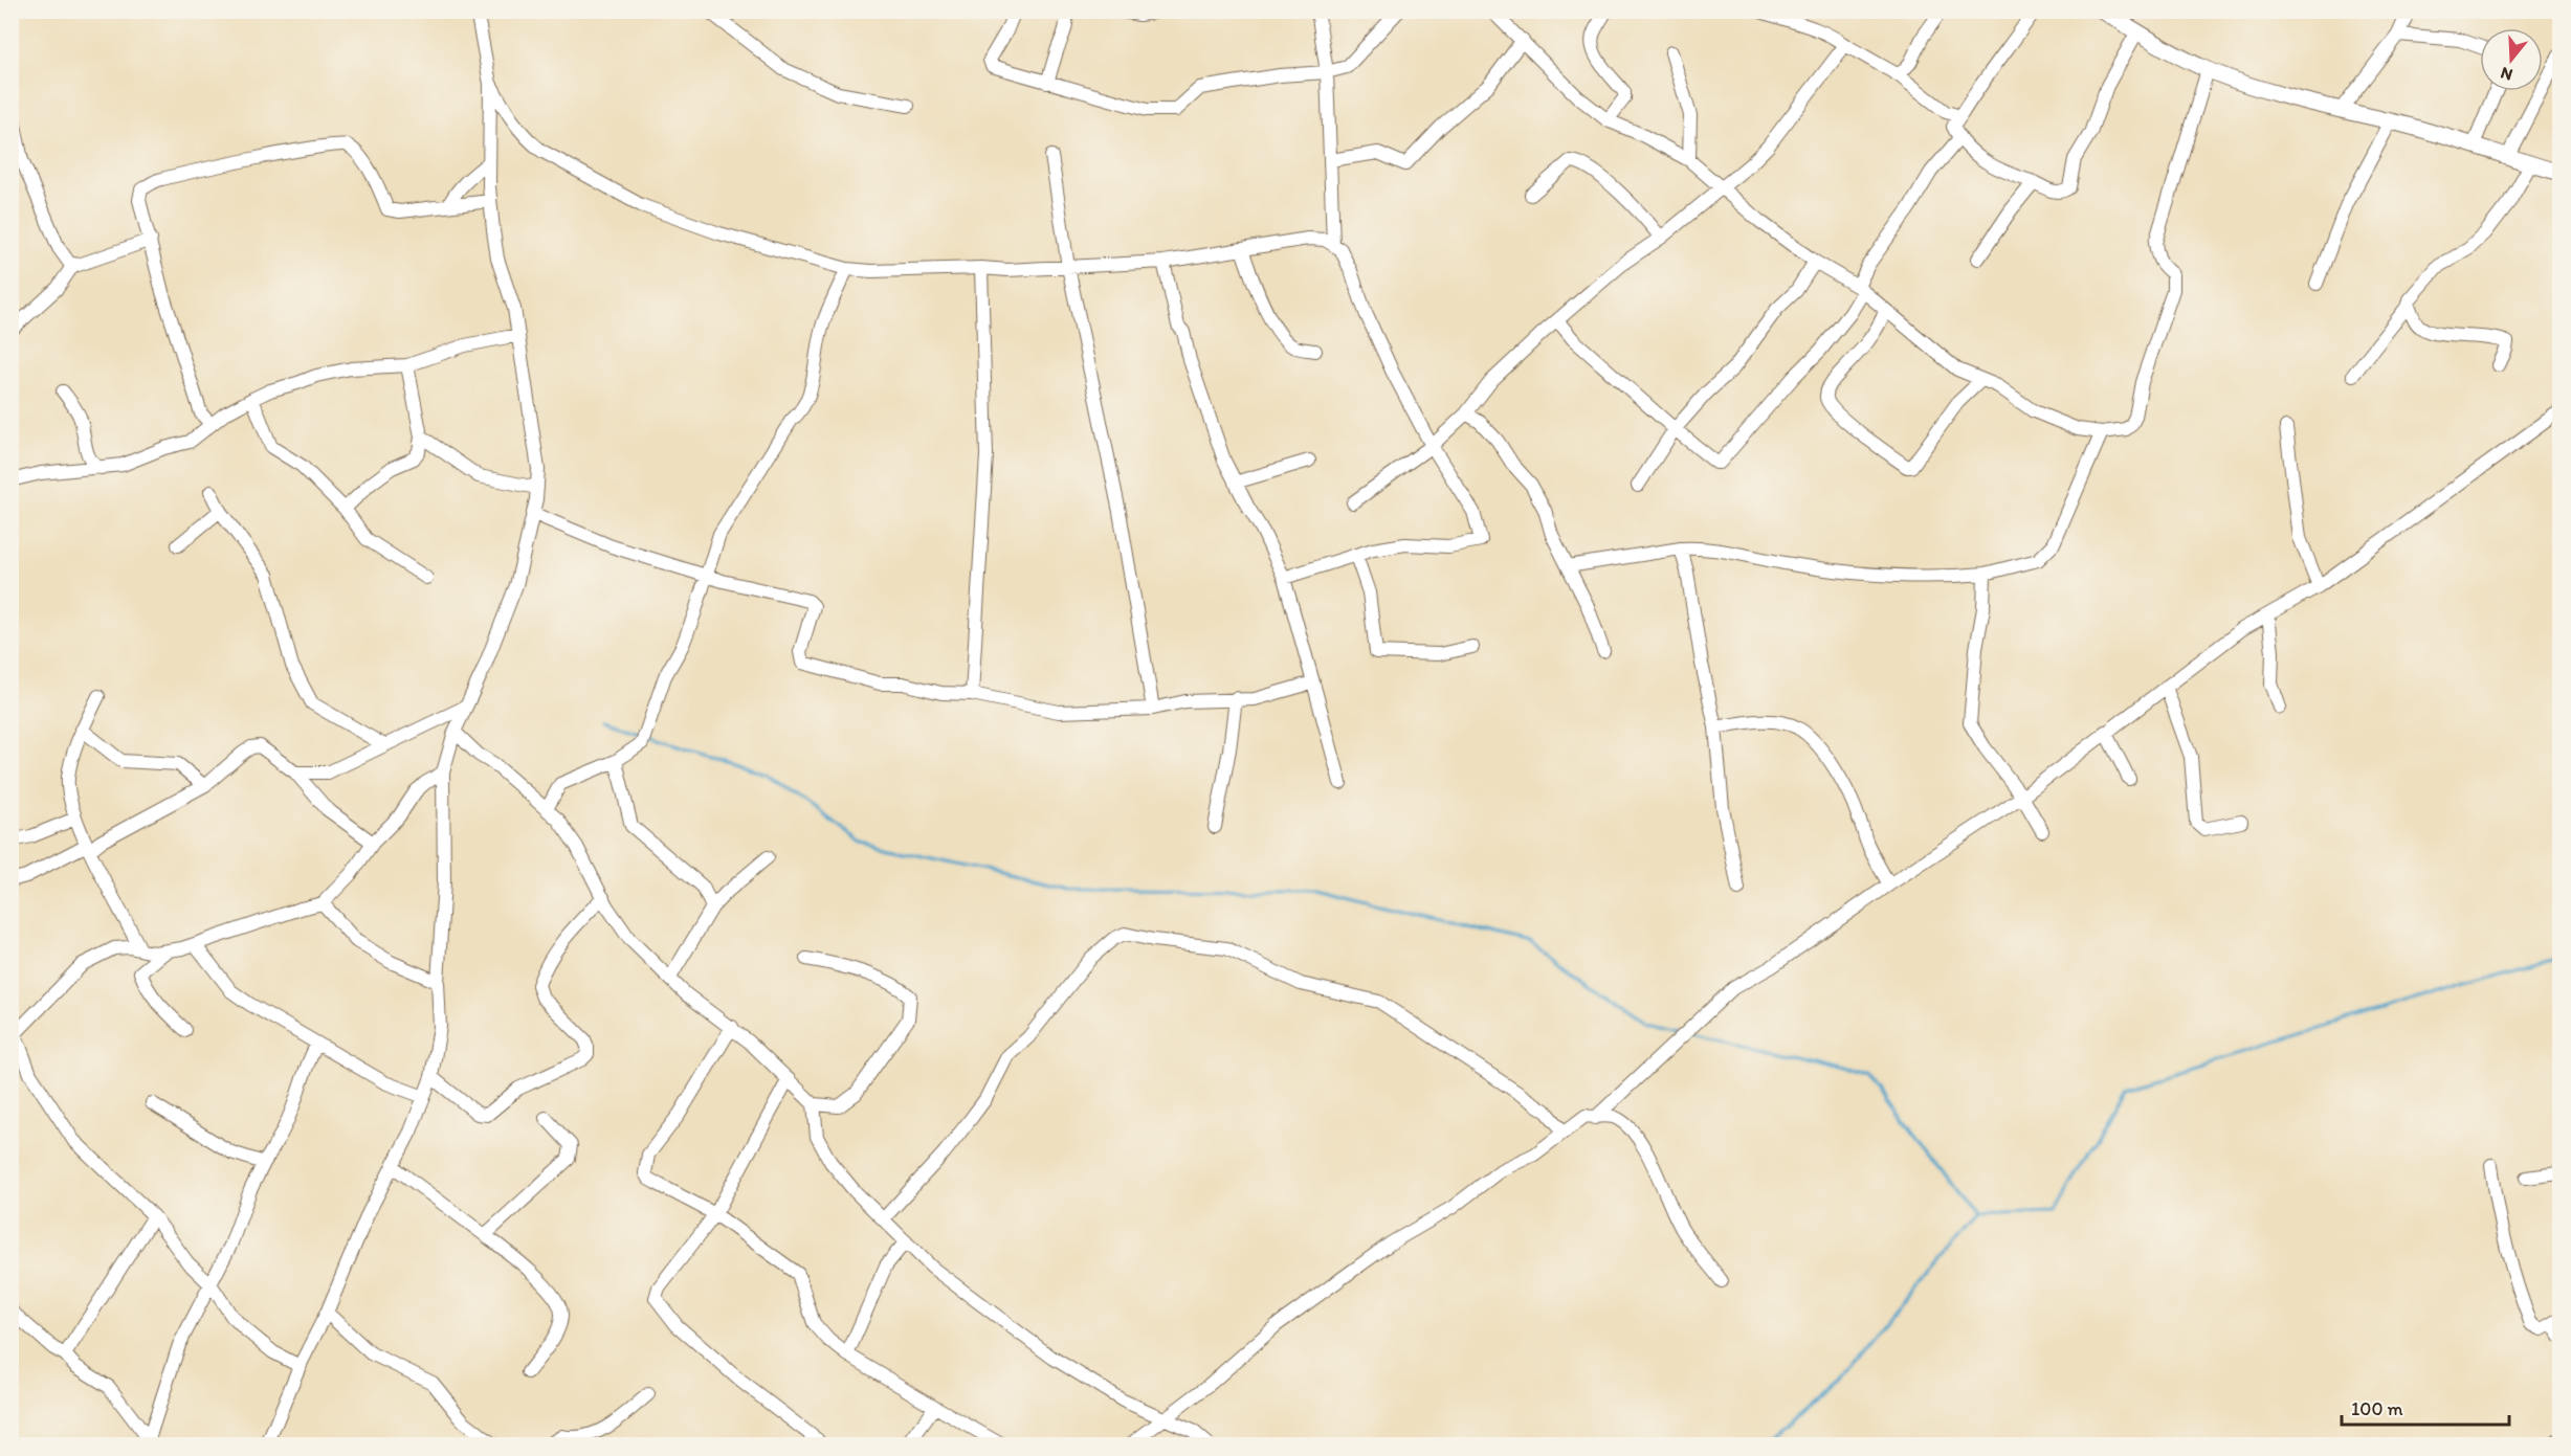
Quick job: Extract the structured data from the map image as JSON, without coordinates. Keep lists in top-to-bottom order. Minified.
{"scale_bar":"100 m","north":"bottom"}
